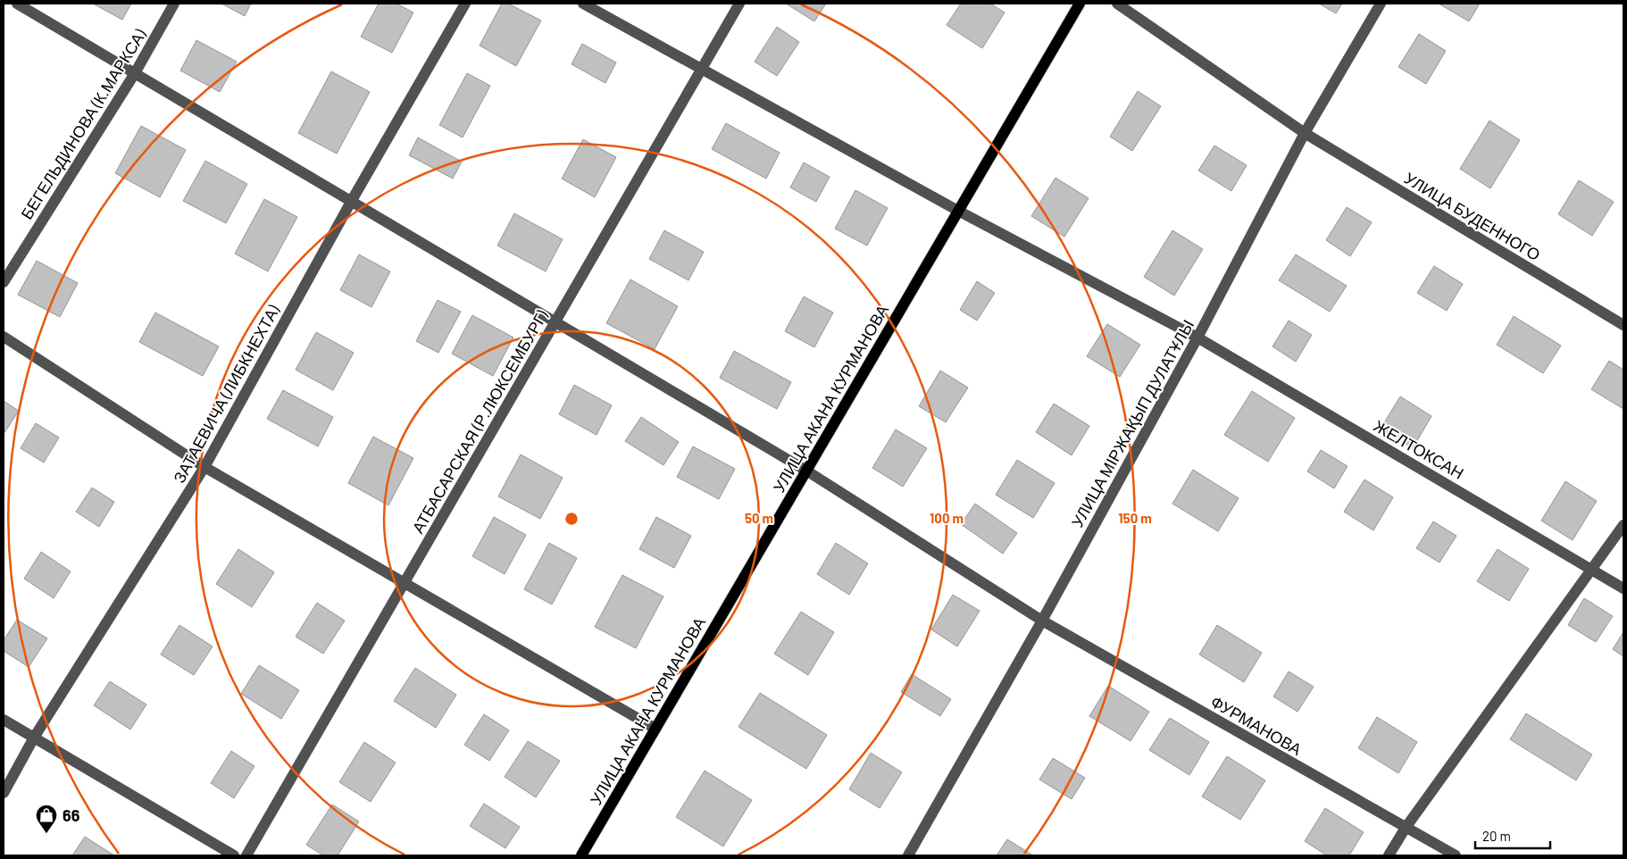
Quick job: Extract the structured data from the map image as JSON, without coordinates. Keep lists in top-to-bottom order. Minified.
{"streets":{"main road":["УЛИЦА АКАНА КУРМАНОВА"],"street":["БЕГЕЛЬДИНОВА (К.МАРКСА)","УЛИЦА БУДЕННОГО","ЗАТАЕВИЧА (ЛИБКНЕХТА)","АТБАСАРСКАЯ (Р.ЛЮКСЕМБУРГ)","УЛИЦА МІРЖАҚЫП ДУЛАТҰЛЫ","ЖЕЛТОКСАН","ФУРМАНОВА"]},"crossings":[["БЕГЕЛЬДИНОВА (К.МАРКСА)","ФУРМАНОВА"],["УЛИЦА БУДЕННОГО","УЛИЦА МІРЖАҚЫП ДУЛАТҰЛЫ"],["ЗАТАЕВИЧА (ЛИБКНЕХТА)","ФУРМАНОВА"],["УЛИЦА АКАНА КУРМАНОВА","ЖЕЛТОКСАН"],["УЛИЦА АКАНА КУРМАНОВА","ФУРМАНОВА"],["АТБАСАРСКАЯ (Р.ЛЮКСЕМБУРГ)","ЖЕЛТОКСАН"],["АТБАСАРСКАЯ (Р.ЛЮКСЕМБУРГ)","ФУРМАНОВА"],["УЛИЦА МІРЖАҚЫП ДУЛАТҰЛЫ","ЖЕЛТОКСАН"],["УЛИЦА МІРЖАҚЫП ДУЛАТҰЛЫ","ФУРМАНОВА"]],"places":{"shop":["66"]},"scale_bar":"20 m","rings":["50 m","100 m","150 m"]}
